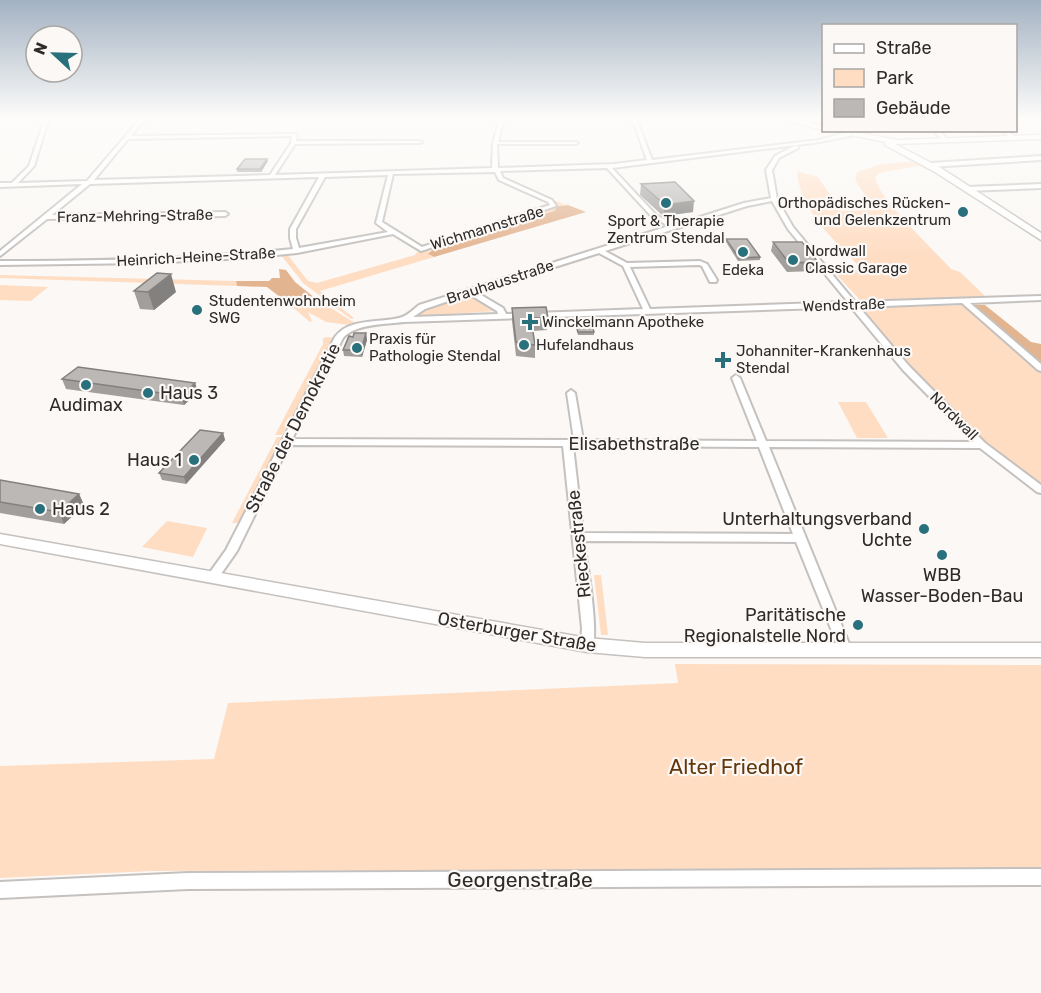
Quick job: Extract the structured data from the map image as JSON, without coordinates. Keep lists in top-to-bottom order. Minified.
{"streets":{"main road":["Osterburger Straße"],"street":["Franz-Mehring-Straße","Wichmannstraße","Heinrich-Heine-Straße","Brauhausstraße","Wendstraße","Nordwall","Straße der Demokratie","Elisabethstraße","Rieckestraße","Georgenstraße"]},"crossings":[["Wichmannstraße","Heinrich-Heine-Straße"],["Brauhausstraße","Wendstraße"],["Brauhausstraße","Nordwall"],["Brauhausstraße","Straße der Demokratie"],["Wendstraße","Nordwall"],["Wendstraße","Straße der Demokratie"],["Nordwall","Elisabethstraße"],["Straße der Demokratie","Elisabethstraße"],["Straße der Demokratie","Osterburger Straße"],["Elisabethstraße","Rieckestraße"],["Rieckestraße","Osterburger Straße"]],"parks":["Alter Friedhof"],"places":{"other":["Sport & Therapie Zentrum Stendal","Orthopädisches Rücken- und Gelenkzentrum","Edeka","Nordwall Classic Garage","Studentenwohnheim SWG","Hufelandhaus","Praxis für Pathologie Stendal","Audimax","Haus 3","Haus 1","Haus 2","Unterhaltungsverband Uchte","WBB Wasser-Boden-Bau","Paritätische Regionalstelle Nord"],"health":["Winckelmann Apotheke","Johanniter-Krankenhaus Stendal"]},"legend":["Straße","Park","Gebäude"],"north":"left"}
